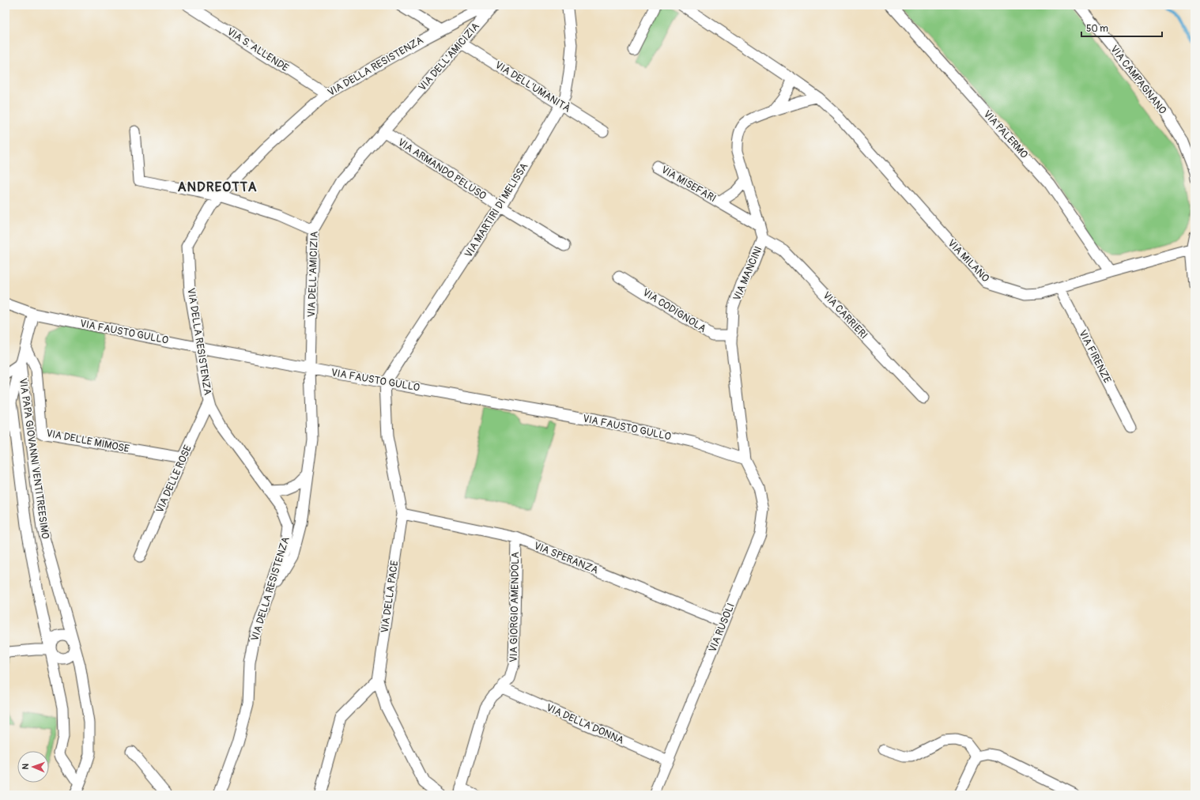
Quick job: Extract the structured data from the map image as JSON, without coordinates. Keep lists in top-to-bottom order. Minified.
{"streets":{"street":["VIA S. ALLENDE","VIA DELL'AMICIZIA","VIA DELLA RESISTENZA","VIA CAMPAGNANO","VIA DELL'UMANITÀ","VIA PALERMO","VIA ARMANDO PELUSO","VIA MISEFARI","VIA MARTIRI DI MELISSA","VIA MILANO","VIA MANCINI","VIA CODIGNOLA","VIA CARRIERI","VIA FAUSTO GULLO","VIA FIRENZE","VIA DELLE MIMOSE","VIA PAPA GIOVANNI VENTITREESIMO","VIA DELLE ROSE","VIA SPERANZA","VIA DELLA PACE","VIA GIORGIO AMENDOLA","VIA RUSOLI","VIA DELLA DONNA"]},"crossings":[["VIA S. ALLENDE","VIA DELLA RESISTENZA"],["VIA DELL'AMICIZIA","VIA DELLA RESISTENZA"],["VIA DELL'AMICIZIA","VIA DELL'UMANITÀ"],["VIA DELL'AMICIZIA","VIA ARMANDO PELUSO"],["VIA DELL'AMICIZIA","VIA FAUSTO GULLO"],["VIA DELLA RESISTENZA","VIA FAUSTO GULLO"],["VIA DELLA RESISTENZA","VIA DELLE ROSE"],["VIA DELL'UMANITÀ","VIA MARTIRI DI MELISSA"],["VIA PALERMO","VIA MILANO"],["VIA ARMANDO PELUSO","VIA MARTIRI DI MELISSA"],["VIA MISEFARI","VIA MANCINI"],["VIA MARTIRI DI MELISSA","VIA FAUSTO GULLO"],["VIA MARTIRI DI MELISSA","VIA DELLA PACE"],["VIA MILANO","VIA MANCINI"],["VIA MILANO","VIA FIRENZE"],["VIA MANCINI","VIA CODIGNOLA"],["VIA MANCINI","VIA CARRIERI"],["VIA MANCINI","VIA FAUSTO GULLO"],["VIA MANCINI","VIA RUSOLI"],["VIA FAUSTO GULLO","VIA PAPA GIOVANNI VENTITREESIMO"],["VIA FAUSTO GULLO","VIA DELLA PACE"],["VIA FAUSTO GULLO","VIA RUSOLI"],["VIA DELLE MIMOSE","VIA PAPA GIOVANNI VENTITREESIMO"],["VIA DELLE MIMOSE","VIA DELLE ROSE"],["VIA SPERANZA","VIA DELLA PACE"],["VIA SPERANZA","VIA GIORGIO AMENDOLA"],["VIA SPERANZA","VIA RUSOLI"],["VIA GIORGIO AMENDOLA","VIA DELLA DONNA"],["VIA RUSOLI","VIA DELLA DONNA"]],"districts":["ANDREOTTA"],"scale_bar":"50 m","north":"left"}
